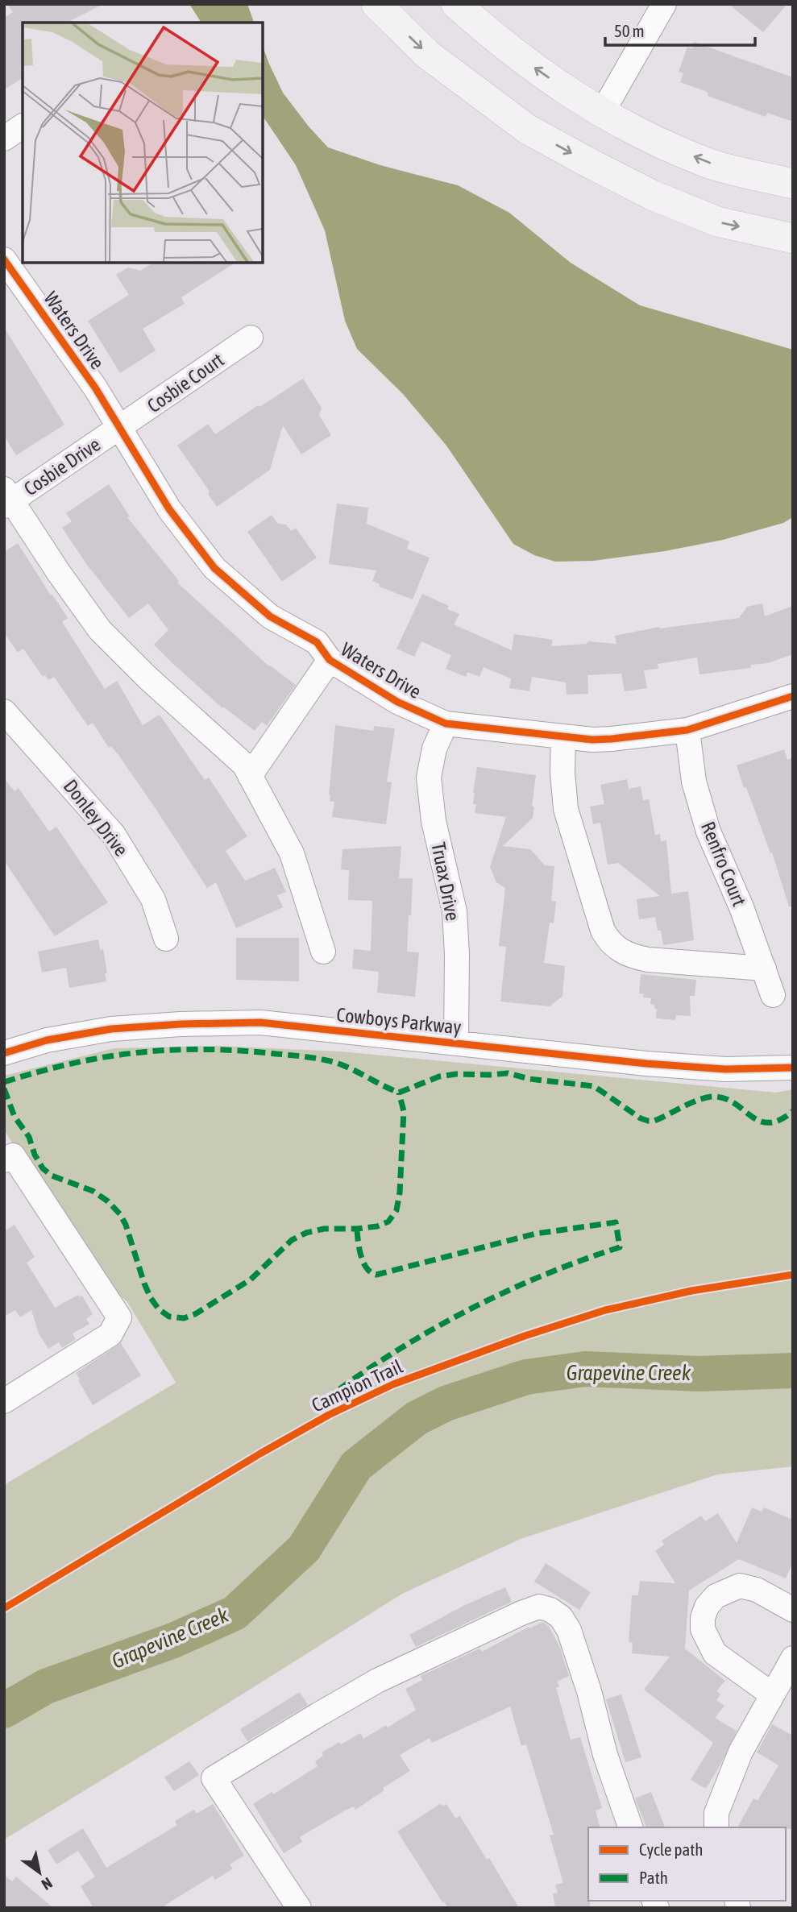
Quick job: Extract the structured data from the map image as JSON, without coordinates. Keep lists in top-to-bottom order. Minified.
{"streets":{"street":["Waters Drive","Cosbie Court","Cosbie Drive","Donley Drive","Renfro Court","Truax Drive","Cowboys Parkway"],"cycle path":["Campion Trail"]},"crossings":[["Waters Drive","Cosbie Court"],["Waters Drive","Cosbie Drive"],["Waters Drive","Renfro Court"],["Waters Drive","Truax Drive"],["Cosbie Court","Cosbie Drive"],["Truax Drive","Cowboys Parkway"]],"water":["Grapevine Creek"],"legend":["Cycle path","Path"],"scale_bar":"50 m","north":"bottom right"}
